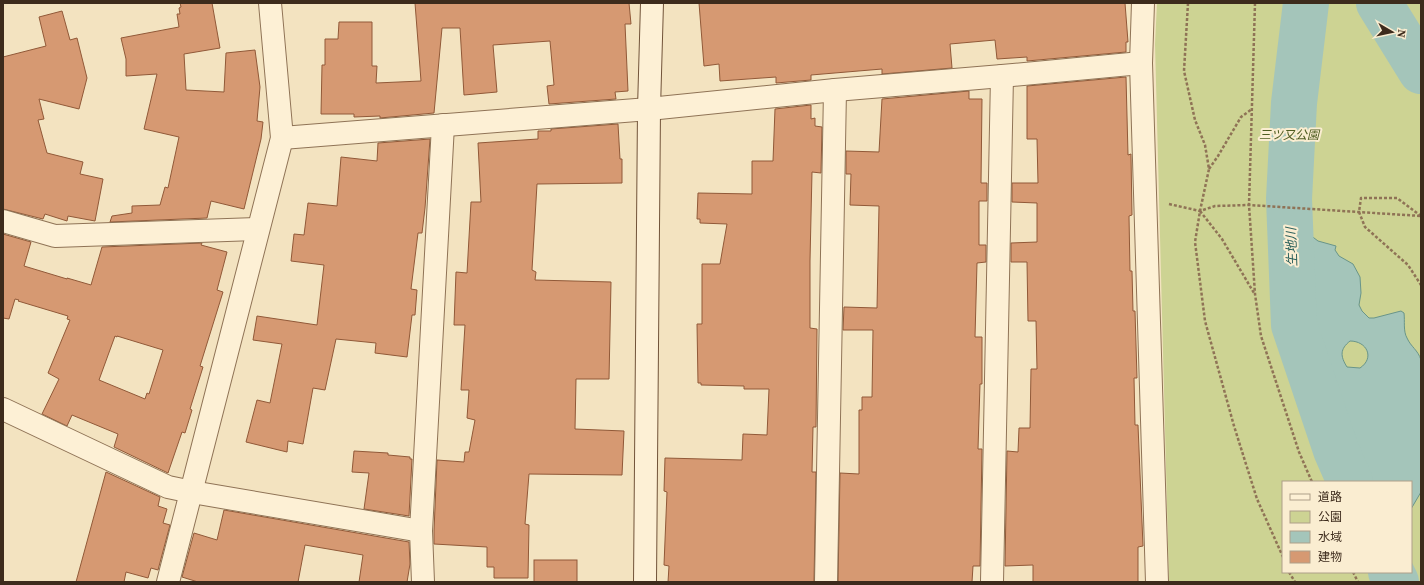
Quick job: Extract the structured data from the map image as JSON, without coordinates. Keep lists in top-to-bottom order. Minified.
{"water":["生地川"],"parks":["三ツ又公園"],"legend":["道路","公園","水域","建物"],"north":"right"}
